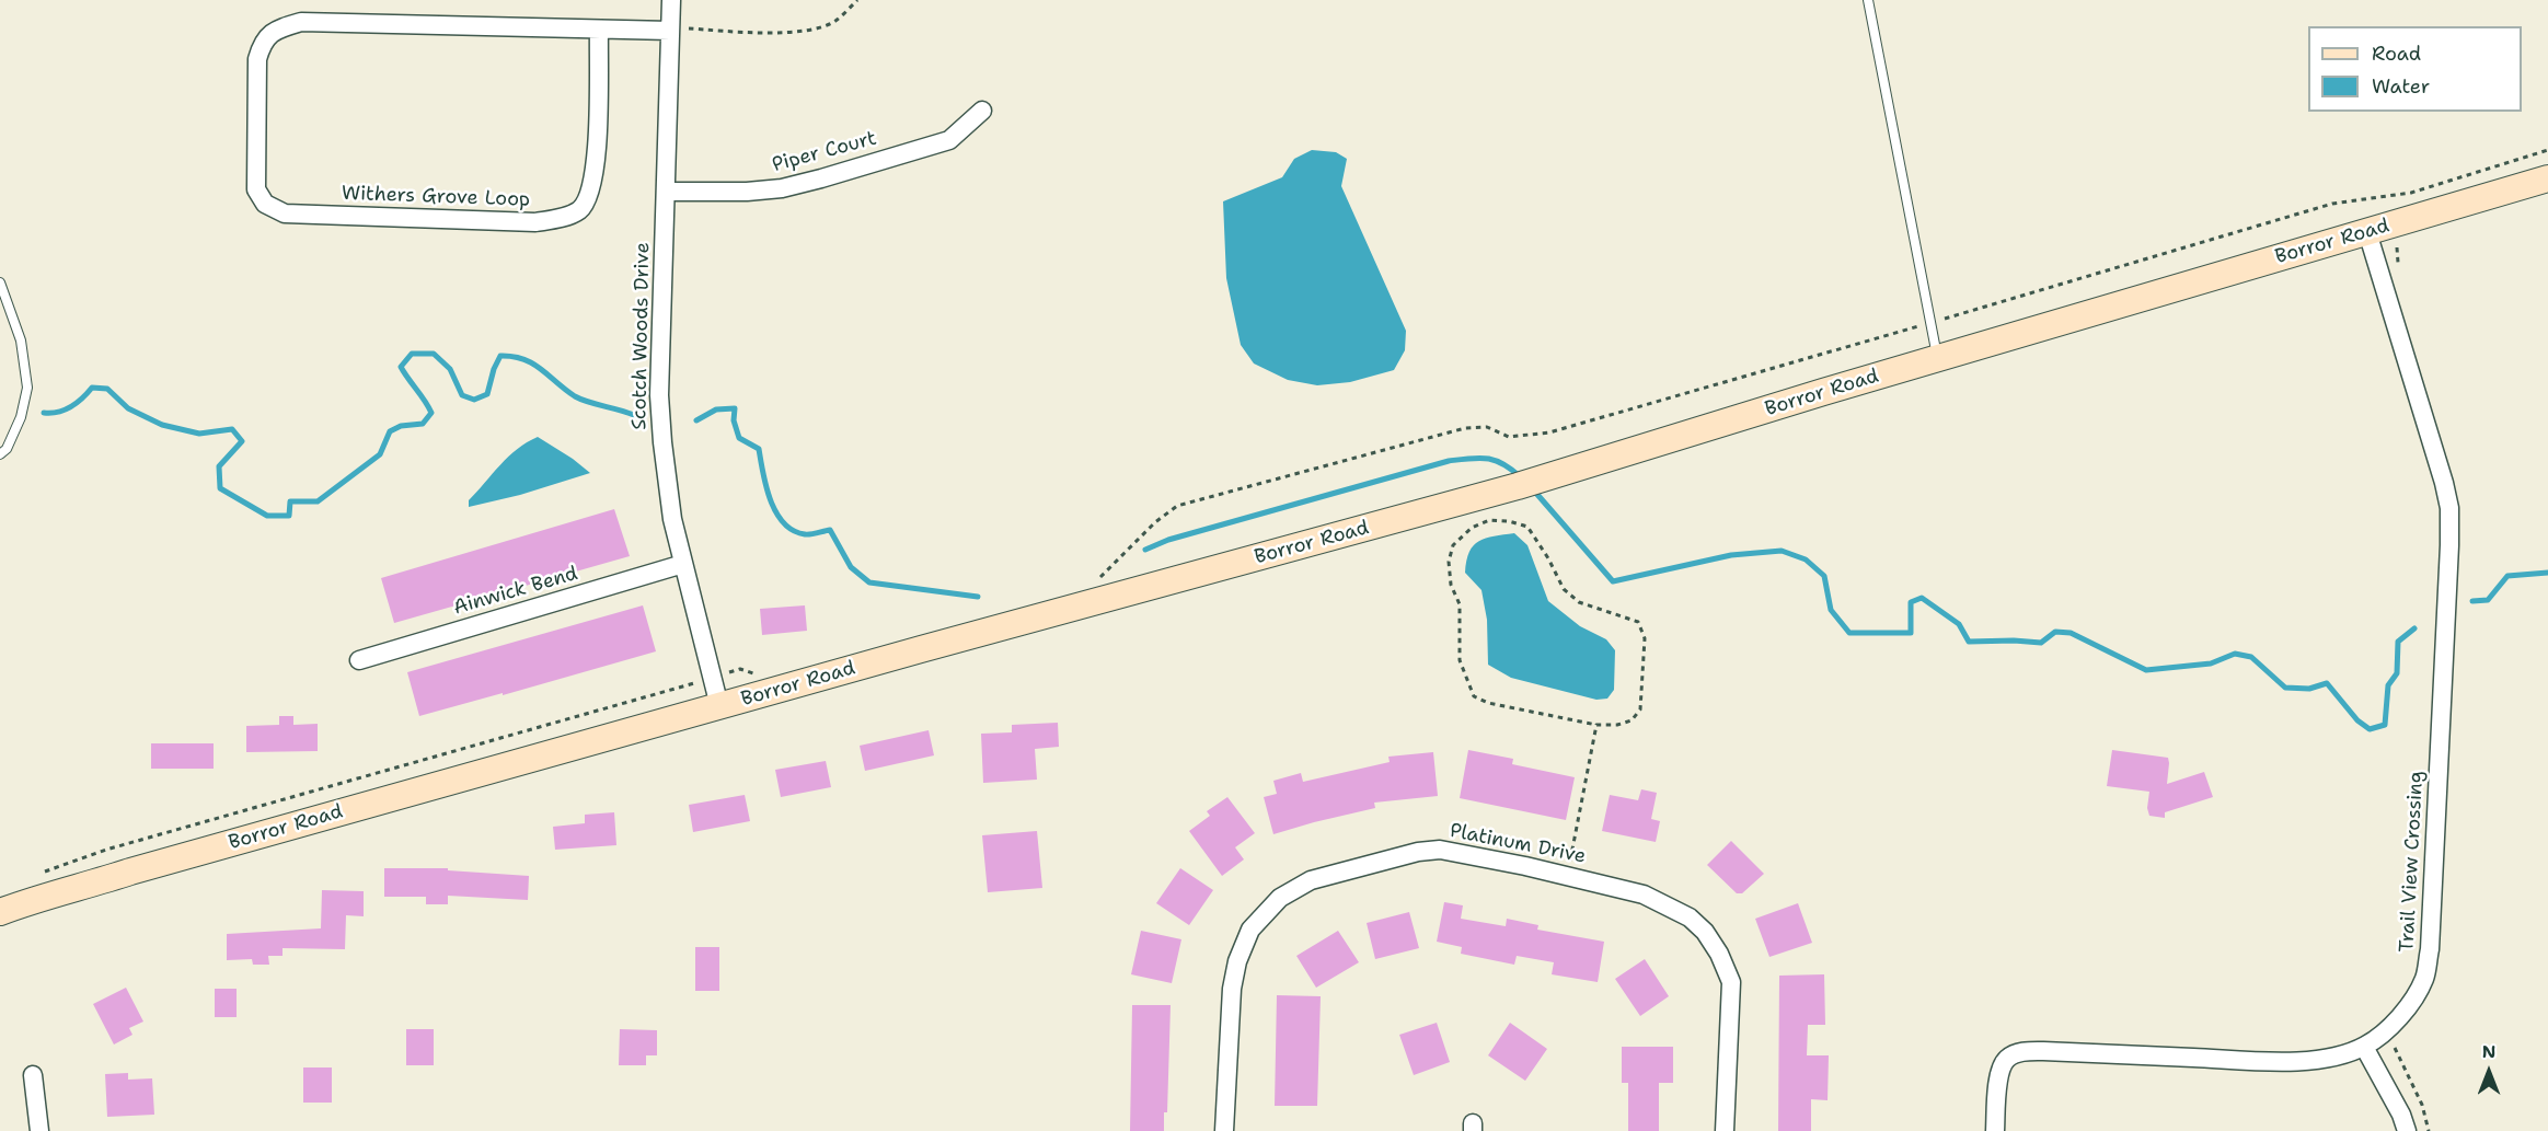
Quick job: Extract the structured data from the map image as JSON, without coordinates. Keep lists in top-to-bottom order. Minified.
{"streets":{"street":["Piper Court","Withers Grove Loop","Borror Road","Scotch Woods Drive","Ainwick Bend","Platinum Drive","Trail View Crossing"]},"crossings":[["Piper Court","Scotch Woods Drive"],["Borror Road","Scotch Woods Drive"],["Borror Road","Trail View Crossing"],["Scotch Woods Drive","Ainwick Bend"]],"legend":["Road","Water"],"north":"top"}
